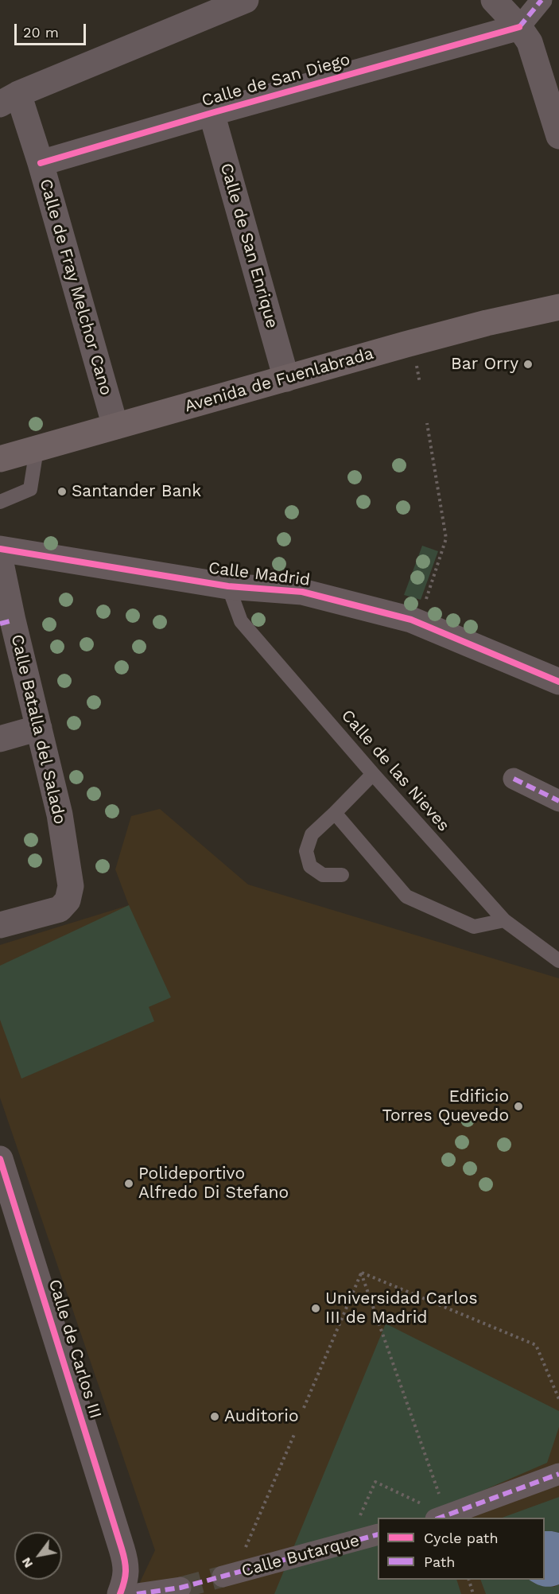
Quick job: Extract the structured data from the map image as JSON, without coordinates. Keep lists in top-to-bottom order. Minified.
{"streets":{"main road":["Avenida de Fuenlabrada"],"street":["Calle de San Diego","Calle de San Enrique","Calle de Fray Melchor Cano","Calle Madrid","Calle Batalla del Salado","Calle de Carlos III","Calle Butarque"],"lane":["Calle de las Nieves"]},"crossings":[["Calle de San Diego","Calle de San Enrique"],["Calle de San Diego","Calle de Fray Melchor Cano"],["Calle de San Enrique","Avenida de Fuenlabrada"],["Calle de Fray Melchor Cano","Avenida de Fuenlabrada"],["Calle Madrid","Calle de las Nieves"]],"places":["Bar Orry","Santander Bank","Edificio Torres Quevedo","Polideportivo Alfredo Di Stefano","Universidad Carlos III de Madrid","Auditorio"],"legend":["Cycle path","Path"],"scale_bar":"20 m","north":"bottom left"}
